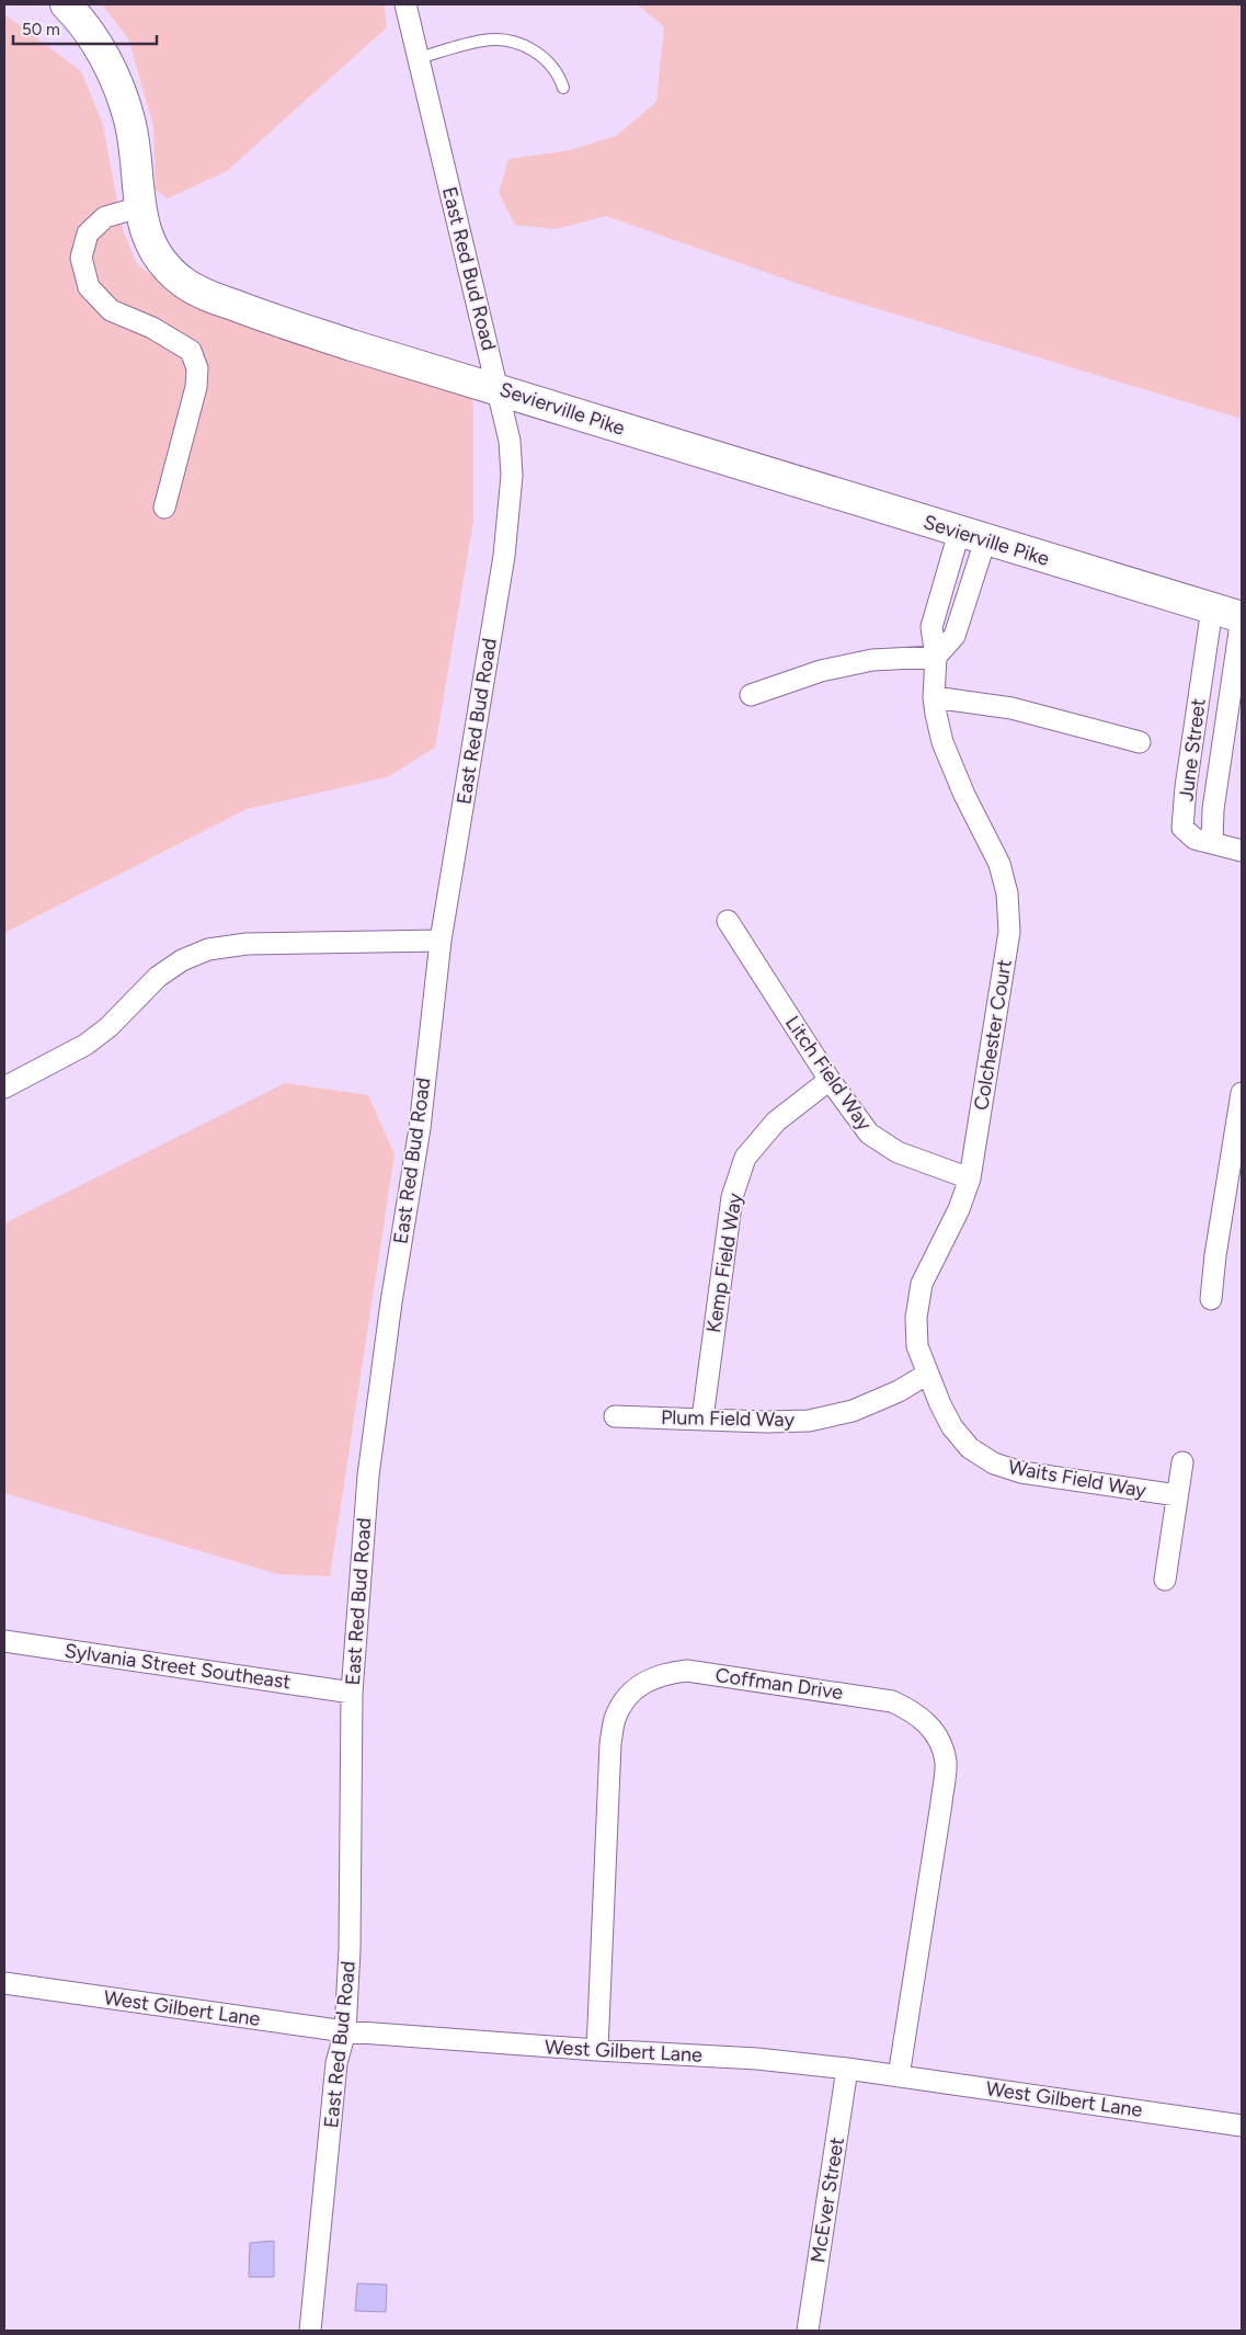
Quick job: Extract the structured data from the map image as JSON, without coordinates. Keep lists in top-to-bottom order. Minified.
{"streets":{"street":["East Red Bud Road","Sevierville Pike","June Street","Colchester Court","Litch Field Way","Kemp Field Way","Plum Field Way","Waits Field Way","Sylvania Street Southeast","Coffman Drive","West Gilbert Lane","McEver Street"]},"crossings":[["East Red Bud Road","Sevierville Pike"],["East Red Bud Road","Sylvania Street Southeast"],["East Red Bud Road","West Gilbert Lane"],["Sevierville Pike","June Street"],["Sevierville Pike","Colchester Court"],["Colchester Court","Litch Field Way"],["Colchester Court","Plum Field Way"],["Colchester Court","Waits Field Way"],["Litch Field Way","Kemp Field Way"],["Kemp Field Way","Plum Field Way"],["Plum Field Way","Waits Field Way"],["Coffman Drive","West Gilbert Lane"],["West Gilbert Lane","McEver Street"]],"scale_bar":"50 m"}
